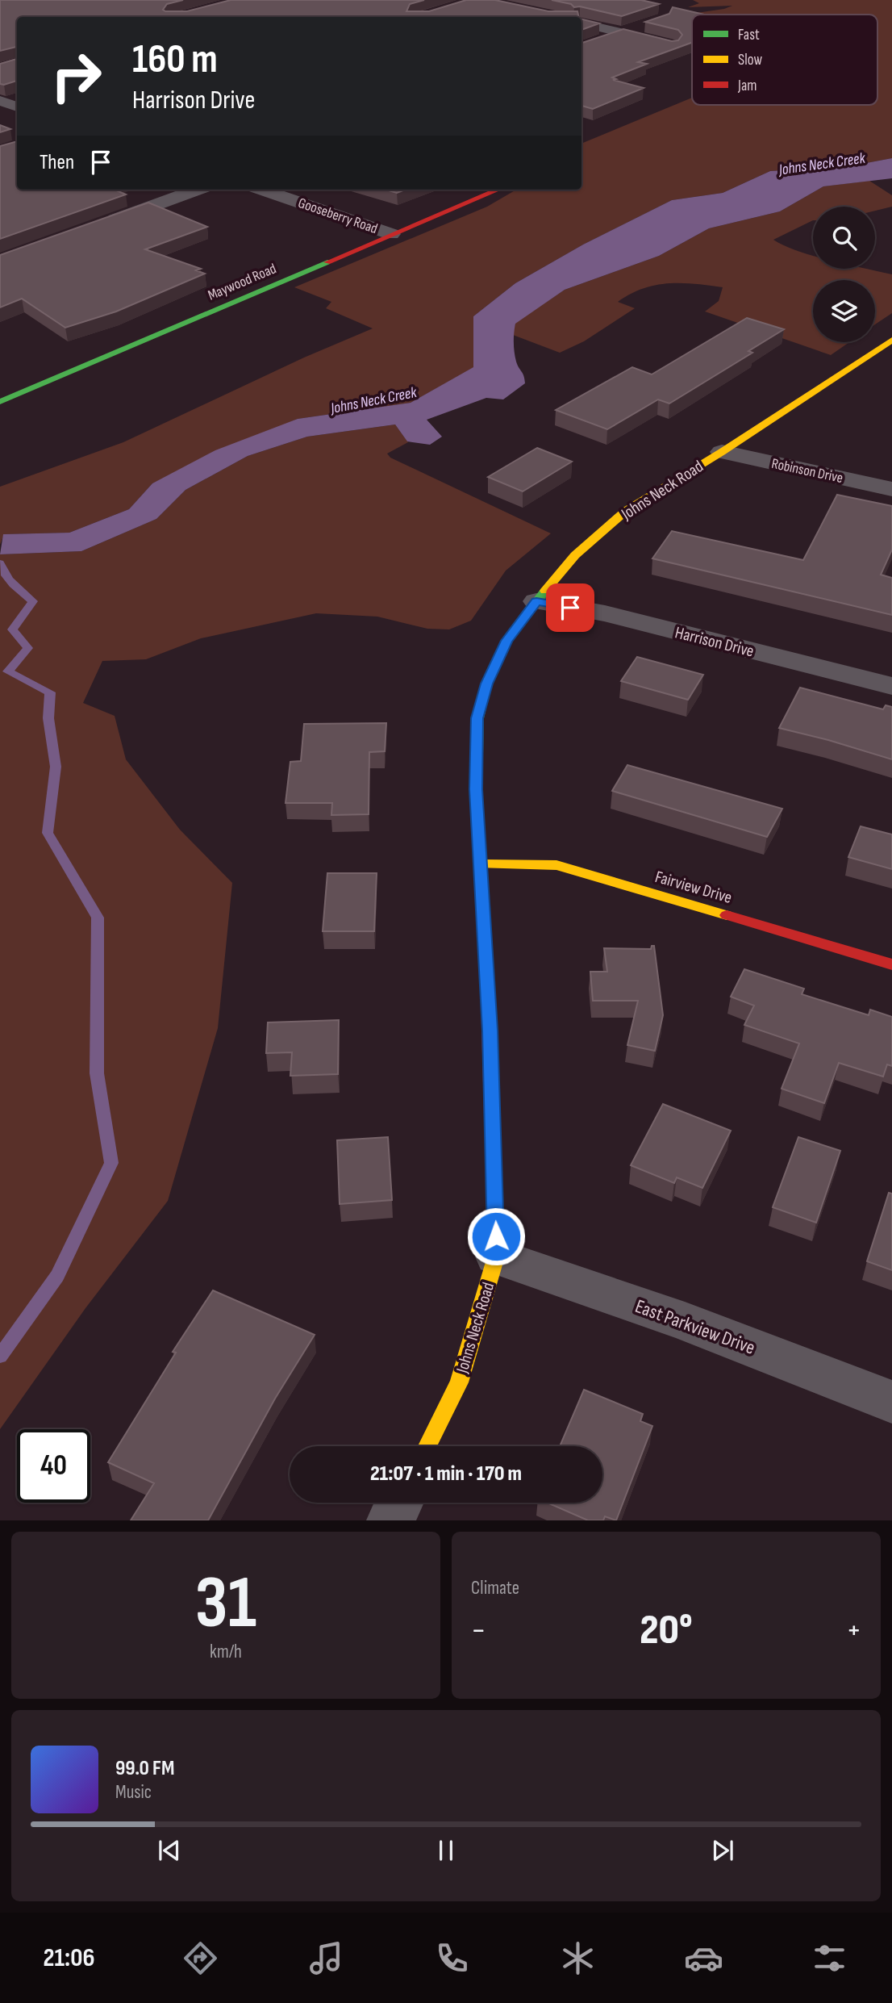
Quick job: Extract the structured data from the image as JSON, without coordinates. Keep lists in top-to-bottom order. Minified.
{"streets":{"street":["Gooseberry Road","Maywood Road","Robinson Drive","Johns Neck Road","Harrison Drive","Fairview Drive","East Parkview Drive"]},"crossings":[["Gooseberry Road","Maywood Road"],["Robinson Drive","Johns Neck Road"],["Johns Neck Road","Harrison Drive"],["Johns Neck Road","Fairview Drive"],["Johns Neck Road","East Parkview Drive"]],"water":["Johns Neck Creek"],"legend":["Fast","Slow","Jam"],"page":{"turn":["160 m","Harrison Drive"],"then":"Then","limit":"40","trip":"21:07 · 1 min · 170 m","tile":[["31","km/h"],"Climate"],"heat":["−","20°","+"],"song":["99.0 FM","Music"],"tabs":"21:06"}}
